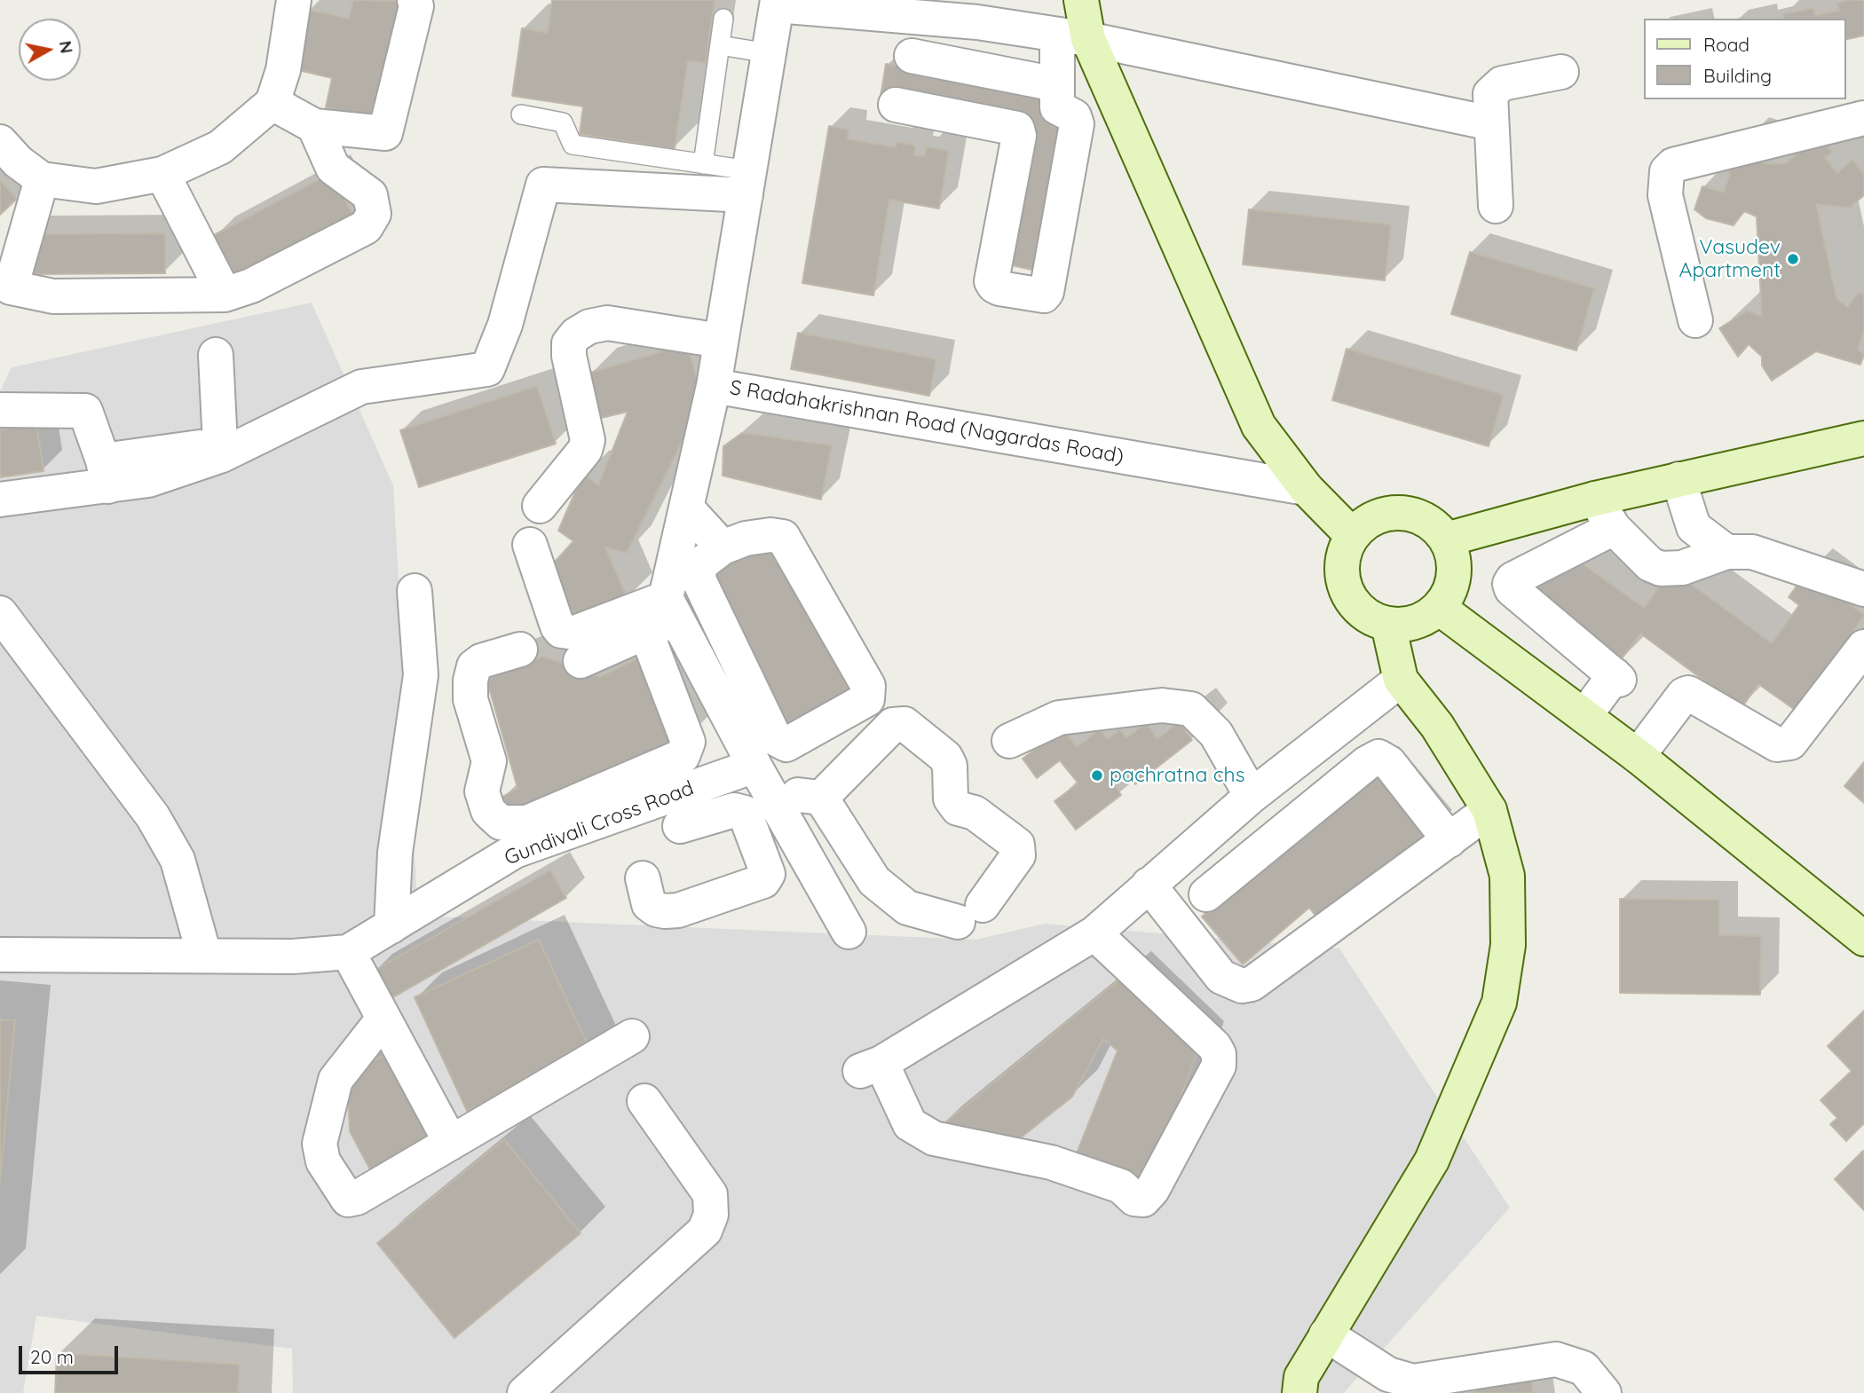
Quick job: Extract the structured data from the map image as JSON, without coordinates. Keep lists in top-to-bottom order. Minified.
{"streets":{"street":["S Radahakrishnan Road (Nagardas Road)","Gundivali Cross Road"]},"places":["Vasudev Apartment","pachratna chs"],"legend":["Road","Building"],"scale_bar":"20 m","north":"right"}
